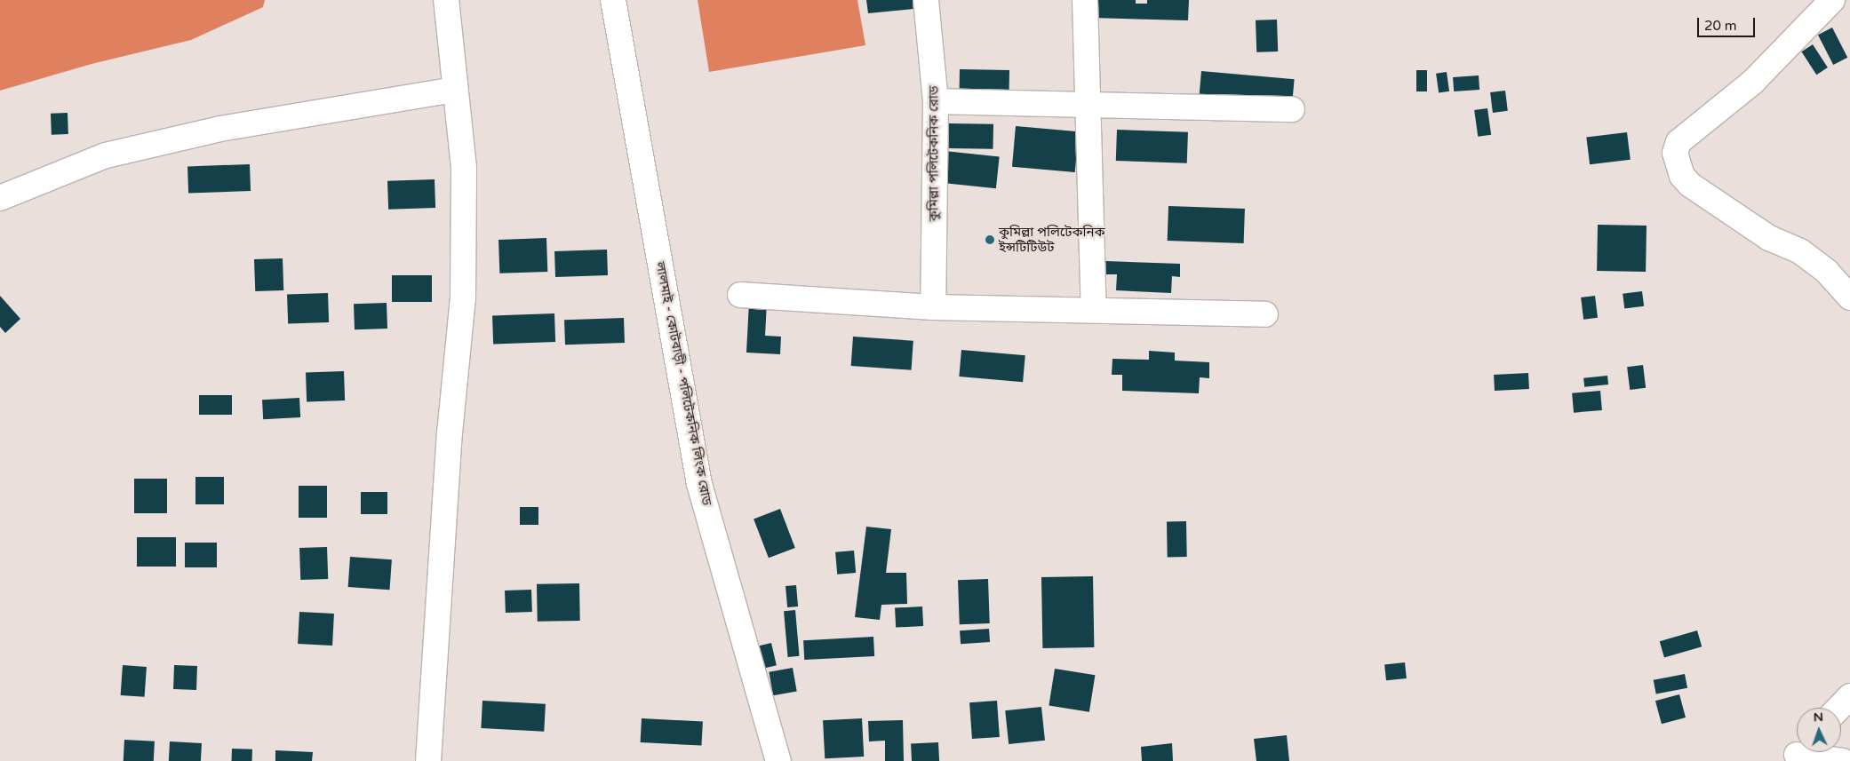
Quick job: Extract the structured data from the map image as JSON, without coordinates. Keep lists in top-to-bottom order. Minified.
{"streets":{"street":["কুমিল্লা পলিটেকনিক রোড","লালমাই - কোটবাড়ী - পলিটেকনিক লিংক রোড"]},"places":["কুমিল্লা পলিটেকনিক ইন্সটিটিউট"],"scale_bar":"20 m","north":"top"}
